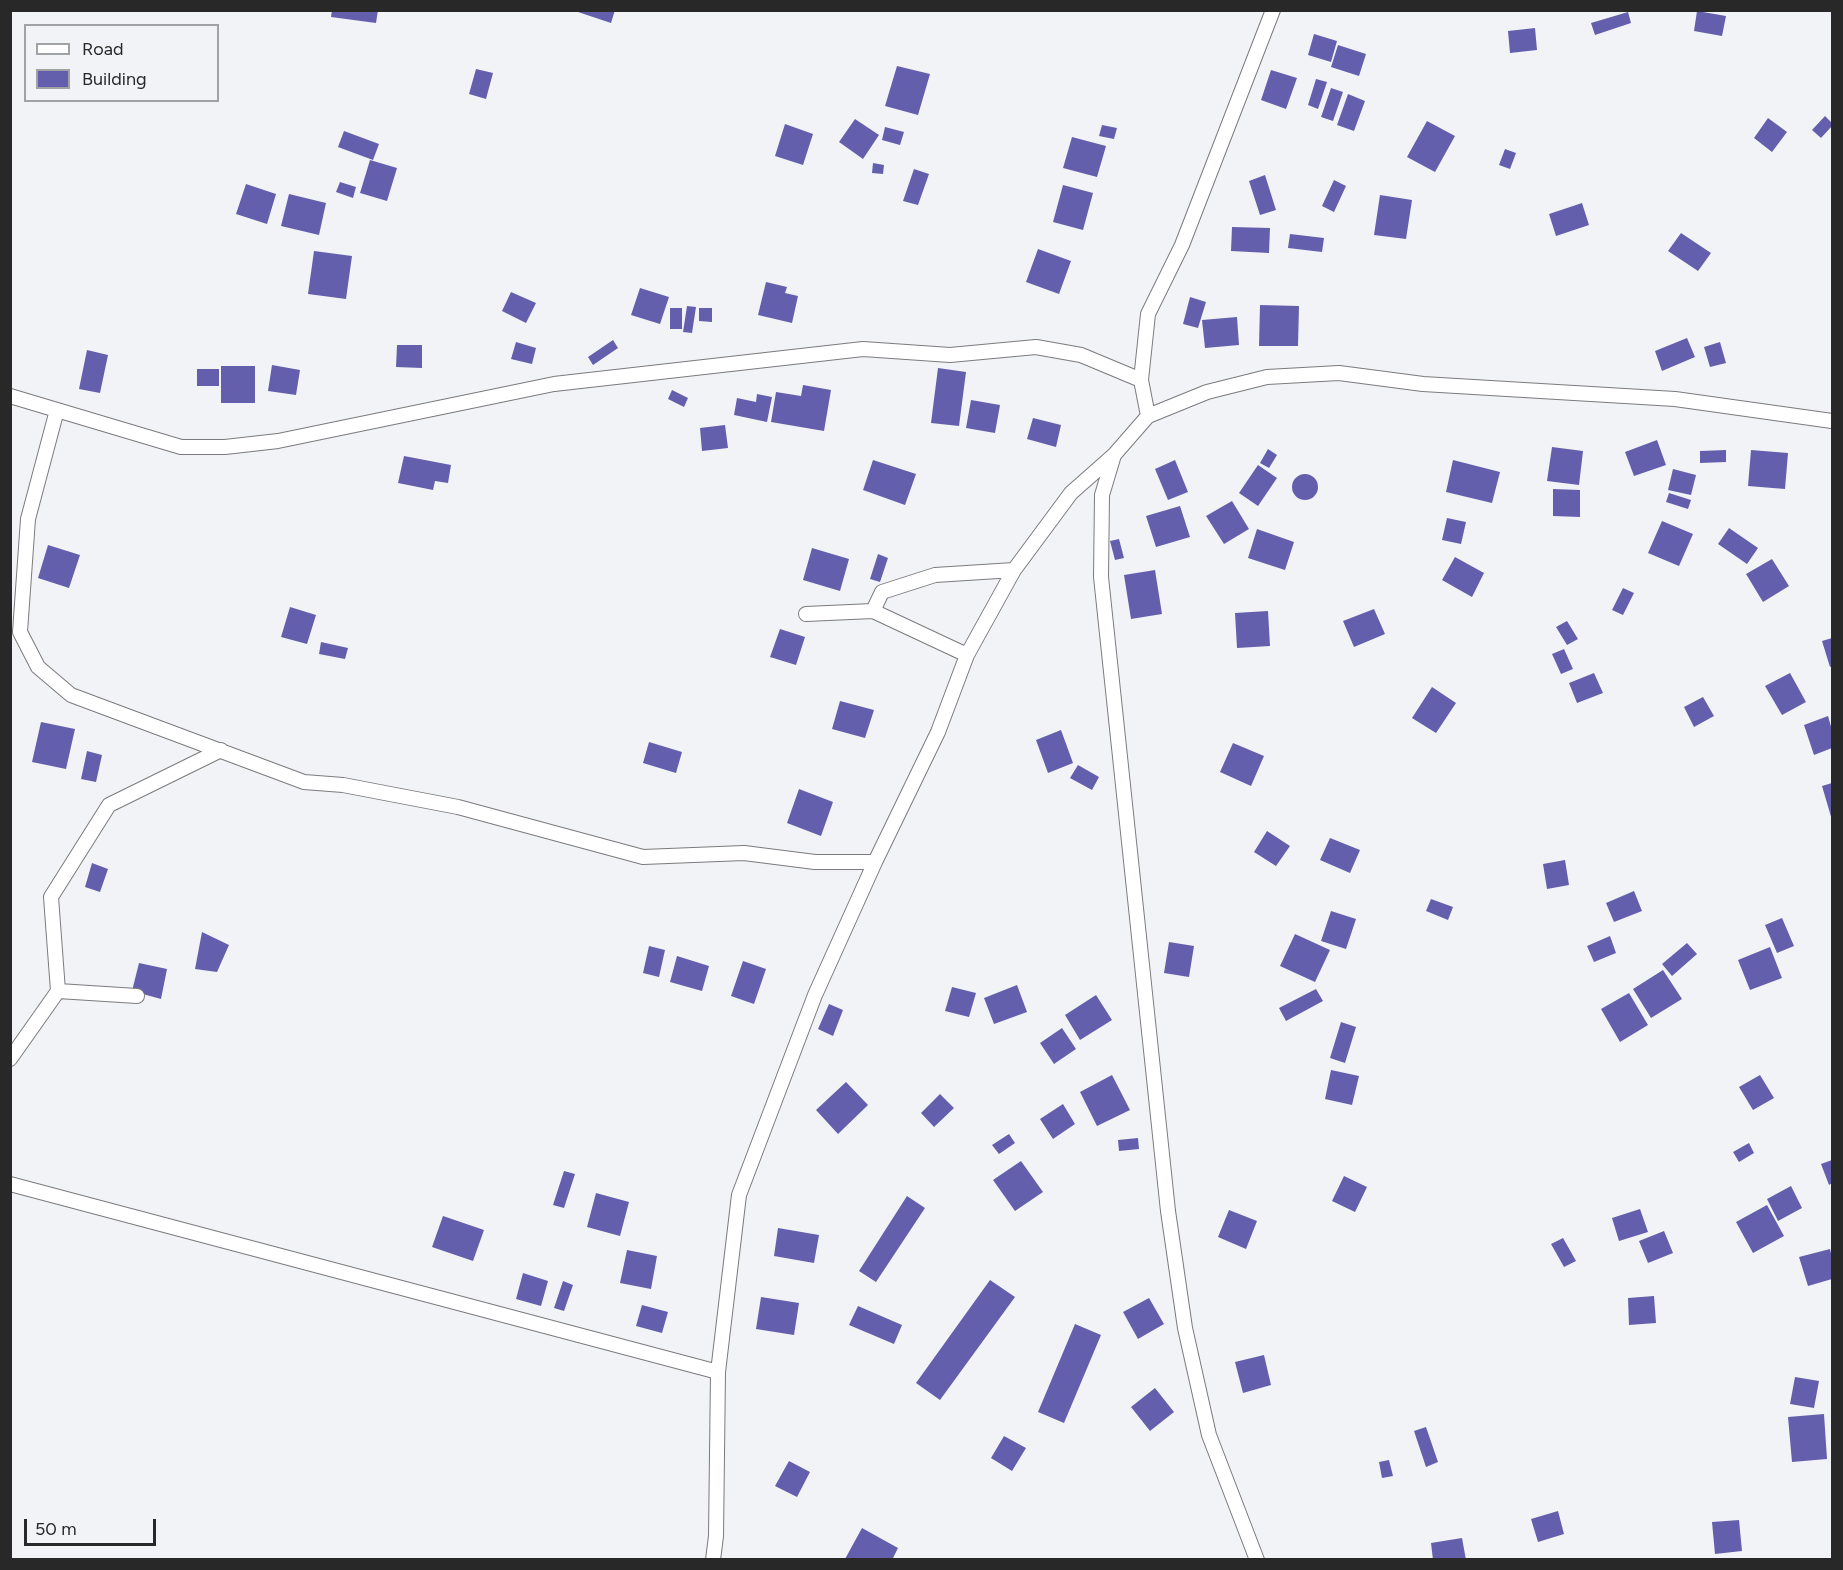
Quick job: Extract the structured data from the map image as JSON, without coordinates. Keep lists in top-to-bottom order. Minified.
{"legend":["Road","Building"],"scale_bar":"50 m"}
